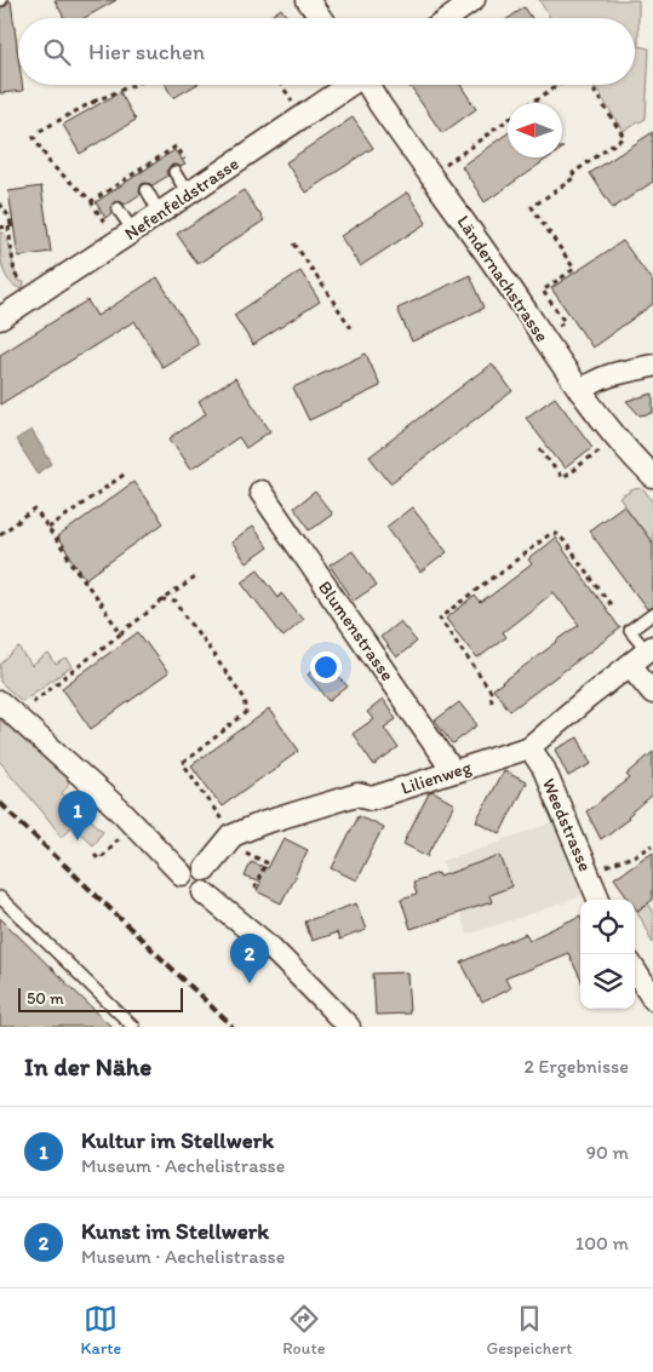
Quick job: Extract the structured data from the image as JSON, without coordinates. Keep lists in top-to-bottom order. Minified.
{"streets":{"street":["Nefenfeldstrasse","Ländernachstrasse","Blumenstrasse","Lilienweg","Weedstrasse"]},"crossings":[["Blumenstrasse","Lilienweg"],["Lilienweg","Weedstrasse"]],"scale_bar":"50 m","north":"left","page":{"search":"Hier suchen","pins":["1","2"],"scale":"50 m","heading":["In der Nähe","2 Ergebnisse"],"list":[{"mark":"1","name":"Kultur im Stellwerk","note":"Museum · Aechelistrasse","value":"90 m"},{"mark":"2","name":"Kunst im Stellwerk","note":"Museum · Aechelistrasse","value":"100 m"}],"nav":["Karte","Route","Gespeichert"]}}
